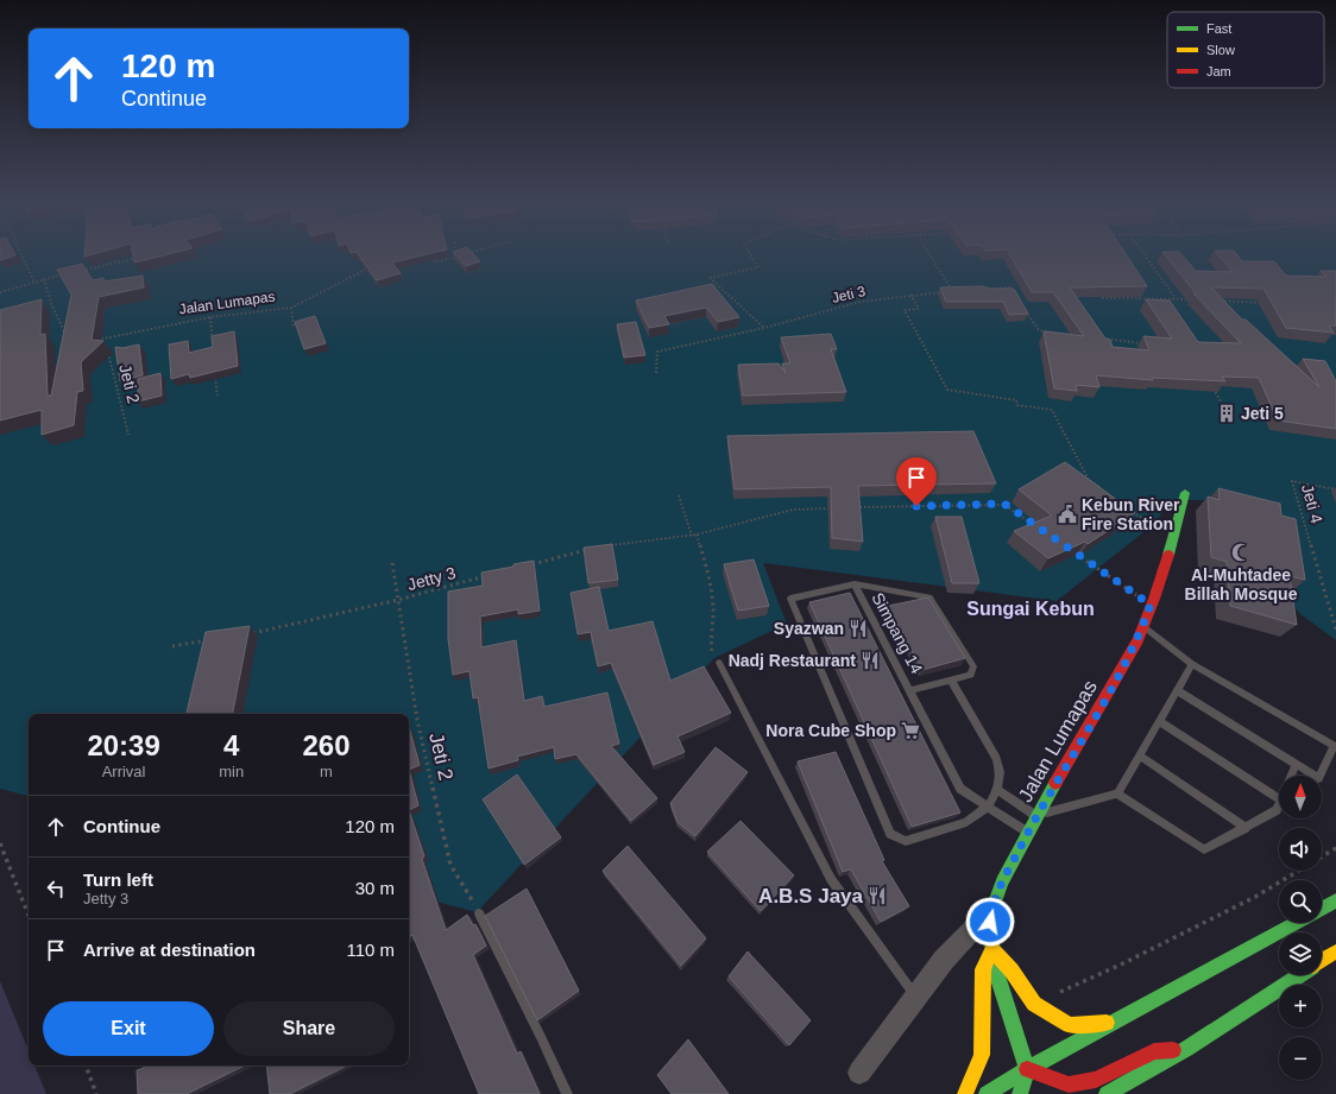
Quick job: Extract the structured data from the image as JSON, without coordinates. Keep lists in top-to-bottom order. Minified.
{"streets":{"main road":["Jalan Lumapas"],"lane":["Simpang 14"],"path":["Jeti 3","Jeti 2","Jeti 4","Jetty 3"]},"crossings":[["Jalan Lumapas","Jeti 2"],["Jalan Lumapas","Simpang 14"],["Jeti 2","Jetty 3"]],"districts":["Sungai Kebun"],"places":{"building":["Jeti 5"],"public building":["Kebun River Fire Station"],"mosque":["Al-Muhtadee Billah Mosque"],"restaurant":["Syazwan","Nadj Restaurant","A.B.S Jaya"],"supermarket":["Nora Cube Shop"]},"legend":["Fast","Slow","Jam"],"north":"top","page":{"turn":["120 m","Continue"],"eta":["20:39","Arrival","4","min","260","m"],"map_buttons":["+","−"],"list":[{"name":"Continue","value":"120 m"},{"name":"Turn left","note":"Jetty 3","value":"30 m"},{"name":"Arrive at destination","value":"110 m"}],"buttons":["Exit","Share"]}}
